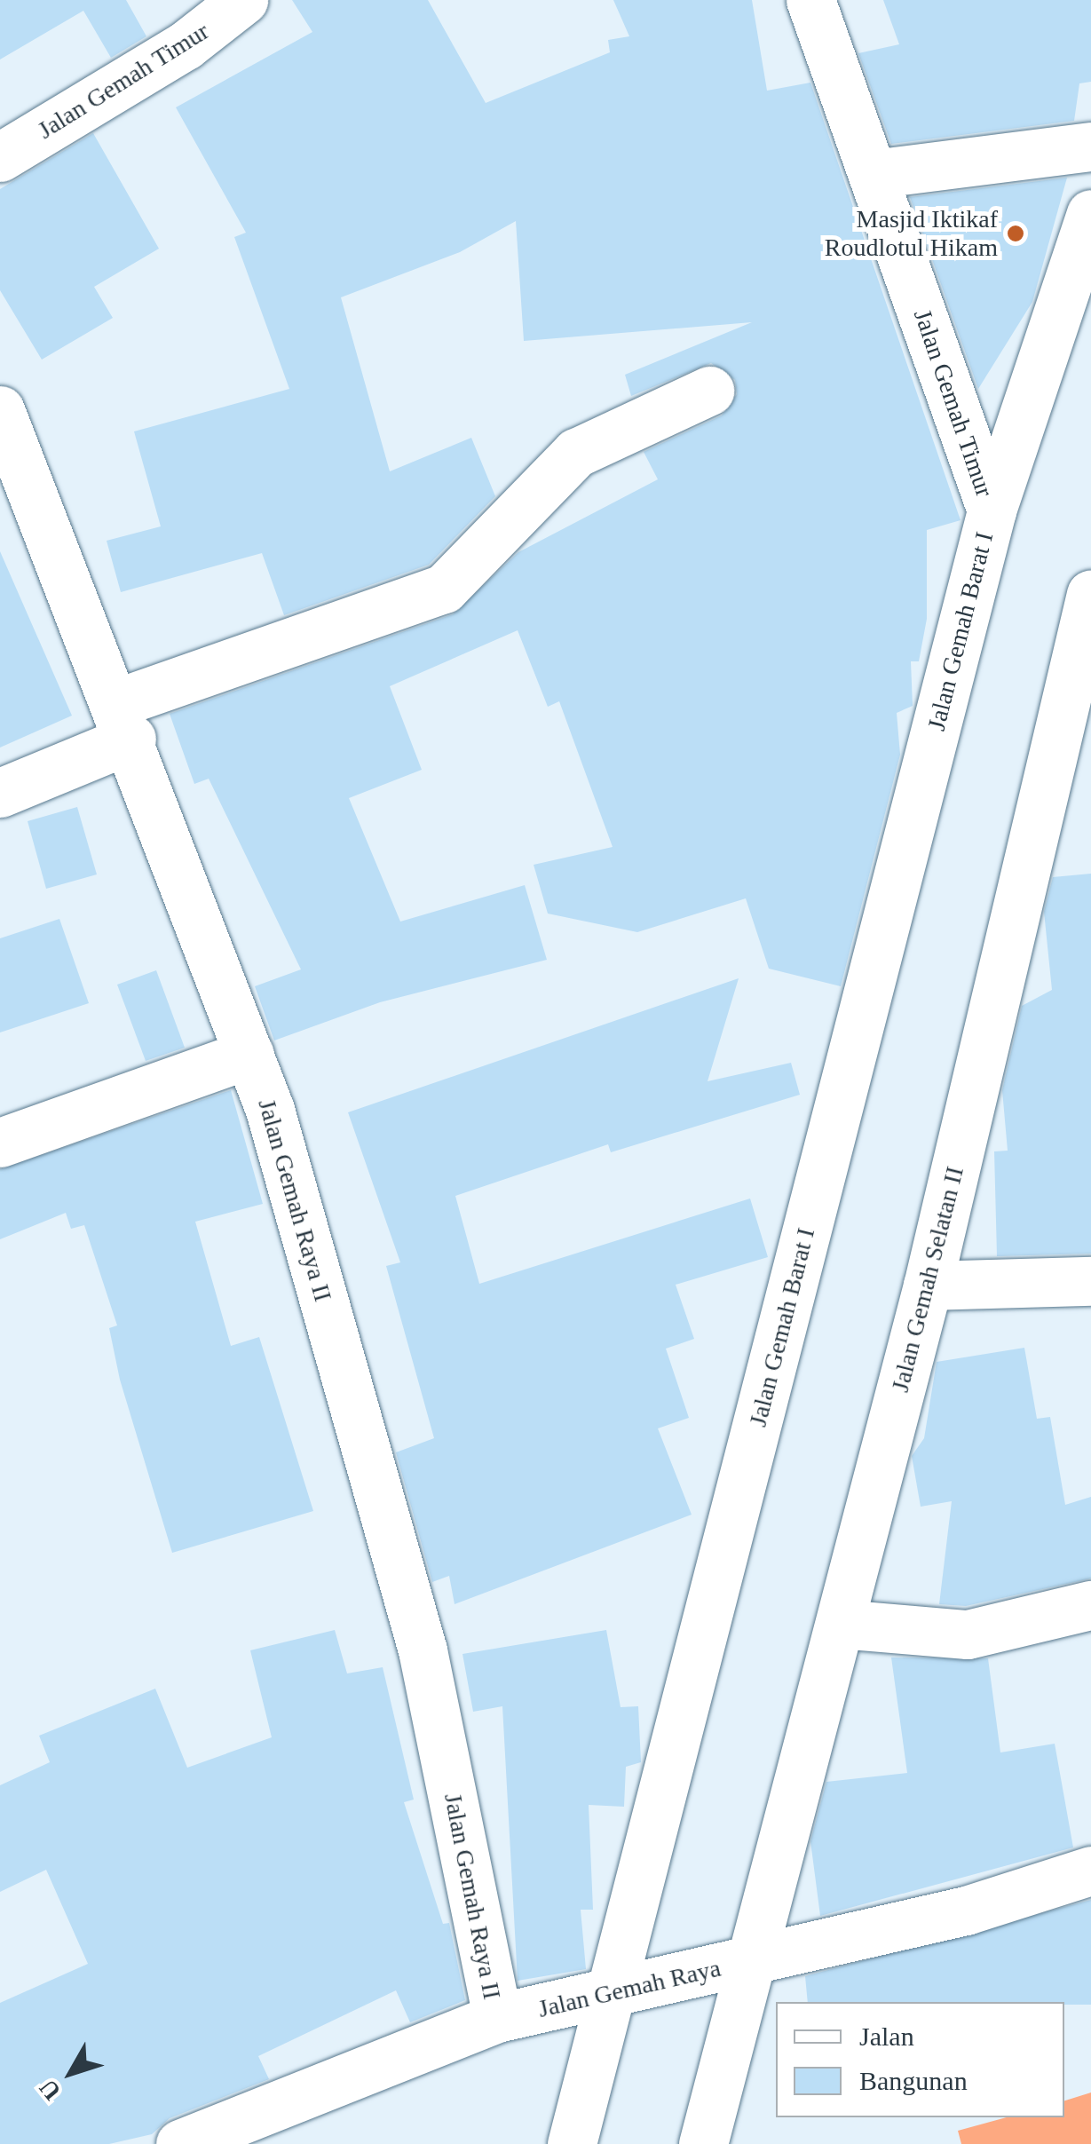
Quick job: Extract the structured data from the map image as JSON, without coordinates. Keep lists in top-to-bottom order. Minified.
{"streets":{"street":["Jalan Gemah Timur","Jalan Gemah Barat I","Jalan Gemah Raya II","Jalan Gemah Selatan II","Jalan Gemah Raya"]},"crossings":[["Jalan Gemah Timur","Jalan Gemah Barat I"],["Jalan Gemah Barat I","Jalan Gemah Raya"],["Jalan Gemah Raya II","Jalan Gemah Raya"],["Jalan Gemah Selatan II","Jalan Gemah Raya"]],"places":["Masjid Iktikaf Roudlotul Hikam"],"legend":["Jalan","Bangunan"],"north":"bottom left"}
